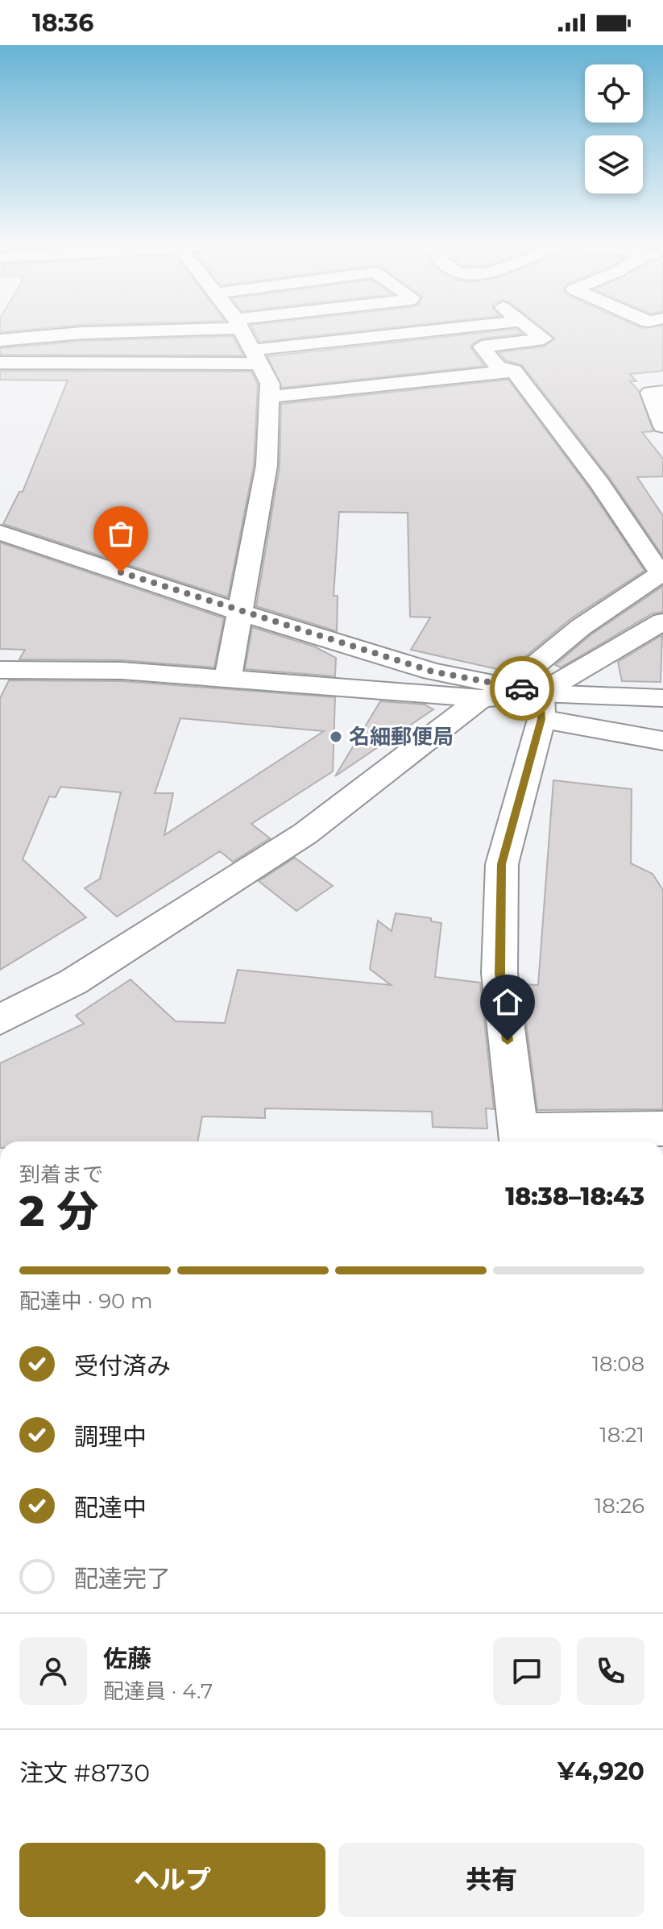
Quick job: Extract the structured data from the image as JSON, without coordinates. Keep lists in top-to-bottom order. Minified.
{"places":["名細郵便局"],"page":{"status":"18:36","heading":["2 分","到着まで","18:38–18:43"],"panel":["佐藤","配達員 · 4.7","注文 #8730","¥4,920"],"bar":"配達中 · 90 m","list":[["受付済み","18:08"],["調理中","18:21"],["配達中","18:26"],"配達完了"],"buttons":["ヘルプ","共有"]}}
